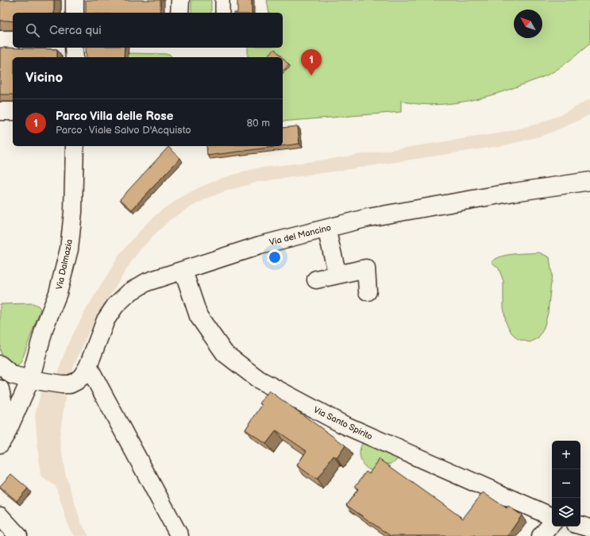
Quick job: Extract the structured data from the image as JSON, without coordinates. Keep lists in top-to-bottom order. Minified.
{"streets":{"street":["Via del Mancino","Via Dalmazia","Via Santo Spirito"]},"crossings":[["Via del Mancino","Via Dalmazia"],["Via del Mancino","Via Santo Spirito"]],"north":"top left","page":{"search":"Cerca qui","pins":"1","heading":"Vicino","list":[{"mark":"1","name":"Parco Villa delle Rose","note":"Parco · Viale Salvo D'Acquisto","value":"80 m"}],"map_buttons":["+","−"]}}
